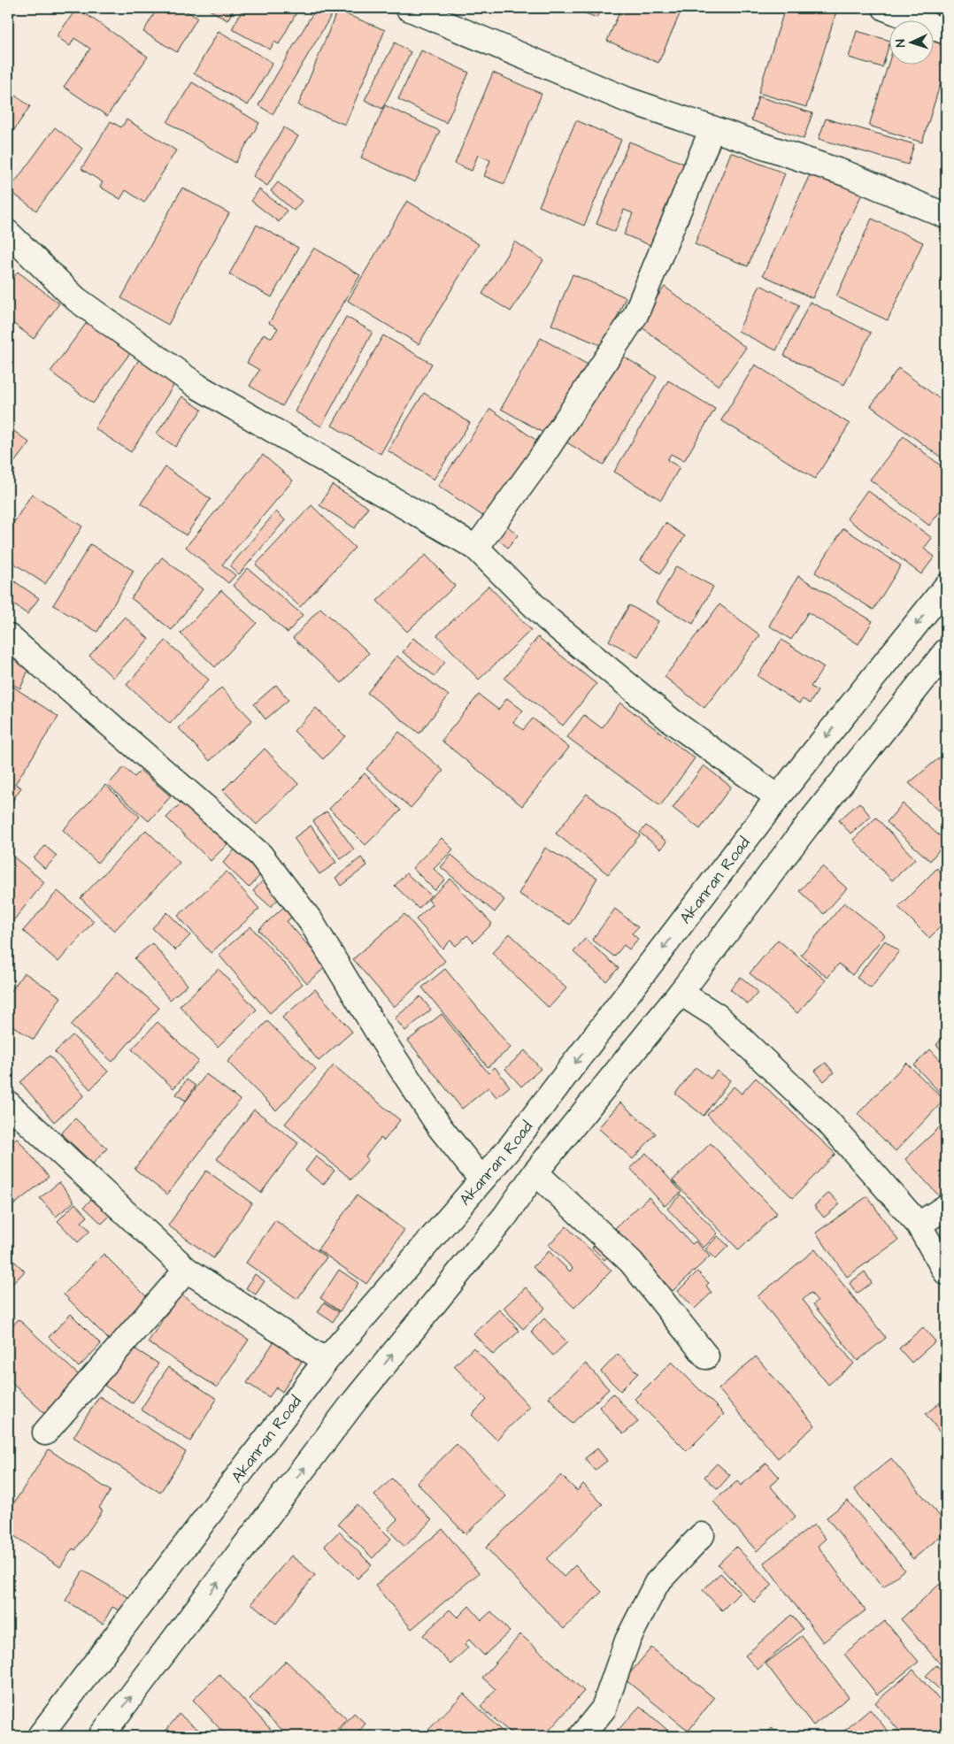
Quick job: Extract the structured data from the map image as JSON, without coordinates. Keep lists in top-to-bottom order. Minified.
{"streets":{"street":["Akanran Road"]},"north":"left"}
